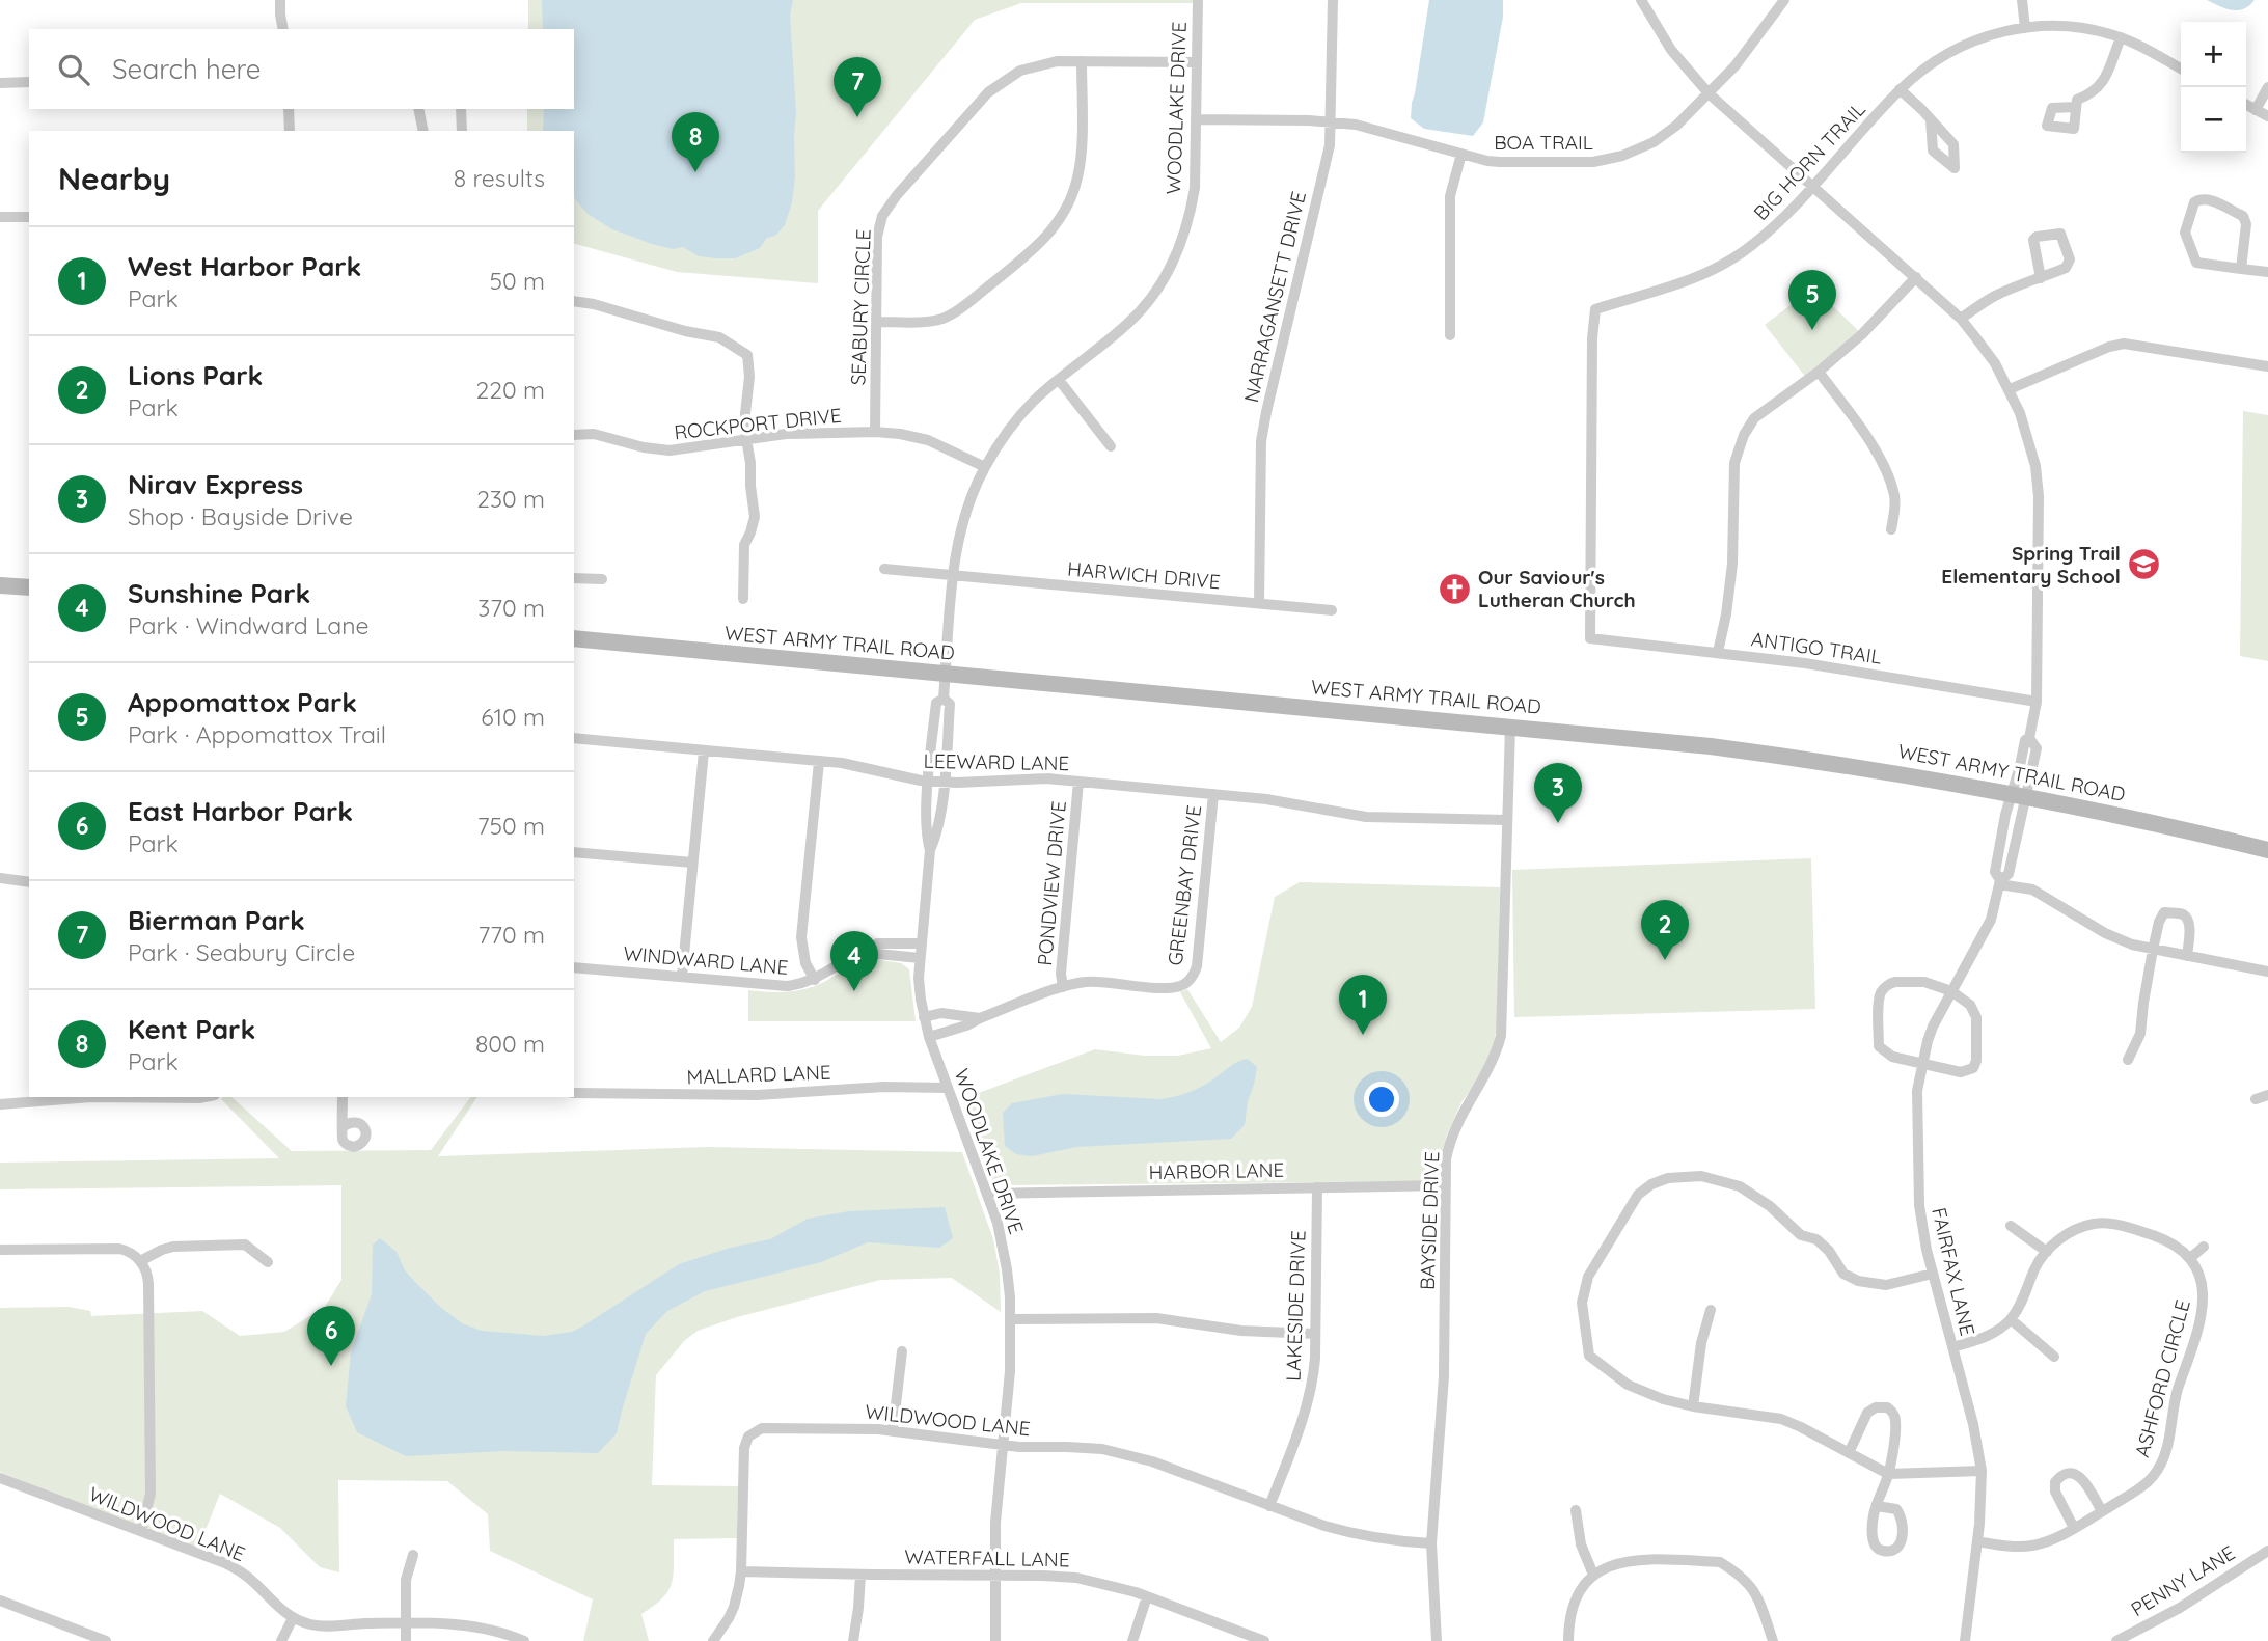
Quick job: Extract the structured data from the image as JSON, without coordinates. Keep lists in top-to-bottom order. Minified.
{"streets":{"main road":["WEST ARMY TRAIL ROAD"],"street":["WOODLAKE DRIVE","BOA TRAIL","BIG HORN TRAIL","NARRAGANSETT DRIVE","SEABURY CIRCLE","ROCKPORT DRIVE","HARWICH DRIVE","ANTIGO TRAIL","LEEWARD LANE","PONDVIEW DRIVE","GREENBAY DRIVE","WINDWARD LANE","MALLARD LANE","HARBOR LANE","BAYSIDE DRIVE","FAIRFAX LANE","LAKESIDE DRIVE","ASHFORD CIRCLE","WILDWOOD LANE","WATERFALL LANE","PENNY LANE"]},"crossings":[["WOODLAKE DRIVE","BOA TRAIL"],["WOODLAKE DRIVE","SEABURY CIRCLE"],["WOODLAKE DRIVE","ROCKPORT DRIVE"],["WOODLAKE DRIVE","HARWICH DRIVE"],["WOODLAKE DRIVE","WEST ARMY TRAIL ROAD"],["WOODLAKE DRIVE","LEEWARD LANE"],["WOODLAKE DRIVE","GREENBAY DRIVE"],["WOODLAKE DRIVE","WINDWARD LANE"],["WOODLAKE DRIVE","MALLARD LANE"],["WOODLAKE DRIVE","HARBOR LANE"],["WOODLAKE DRIVE","WILDWOOD LANE"],["WOODLAKE DRIVE","WATERFALL LANE"],["BOA TRAIL","NARRAGANSETT DRIVE"],["BOA TRAIL","FAIRFAX LANE"],["BIG HORN TRAIL","ANTIGO TRAIL"],["BIG HORN TRAIL","FAIRFAX LANE"],["NARRAGANSETT DRIVE","HARWICH DRIVE"],["SEABURY CIRCLE","ROCKPORT DRIVE"],["WEST ARMY TRAIL ROAD","BAYSIDE DRIVE"],["WEST ARMY TRAIL ROAD","FAIRFAX LANE"],["ANTIGO TRAIL","FAIRFAX LANE"],["LEEWARD LANE","PONDVIEW DRIVE"],["LEEWARD LANE","GREENBAY DRIVE"],["LEEWARD LANE","BAYSIDE DRIVE"],["PONDVIEW DRIVE","GREENBAY DRIVE"],["HARBOR LANE","BAYSIDE DRIVE"],["HARBOR LANE","LAKESIDE DRIVE"],["BAYSIDE DRIVE","WILDWOOD LANE"],["FAIRFAX LANE","ASHFORD CIRCLE"],["LAKESIDE DRIVE","WILDWOOD LANE"],["WILDWOOD LANE","WATERFALL LANE"]],"places":{"school or university":["Spring Trail Elementary School"],"church":["Our Saviour's Lutheran Church"]},"page":{"map_buttons":["+","−"],"search":"Search here","pins":["7","8","5","3","2","4","1","6"],"heading":["Nearby","8 results"],"list":[{"mark":"1","name":"West Harbor Park","note":"Park","value":"50 m"},{"mark":"2","name":"Lions Park","note":"Park","value":"220 m"},{"mark":"3","name":"Nirav Express","note":"Shop · Bayside Drive","value":"230 m"},{"mark":"4","name":"Sunshine Park","note":"Park · Windward Lane","value":"370 m"},{"mark":"5","name":"Appomattox Park","note":"Park · Appomattox Trail","value":"610 m"},{"mark":"6","name":"East Harbor Park","note":"Park","value":"750 m"},{"mark":"7","name":"Bierman Park","note":"Park · Seabury Circle","value":"770 m"},{"mark":"8","name":"Kent Park","note":"Park","value":"800 m"}]}}
